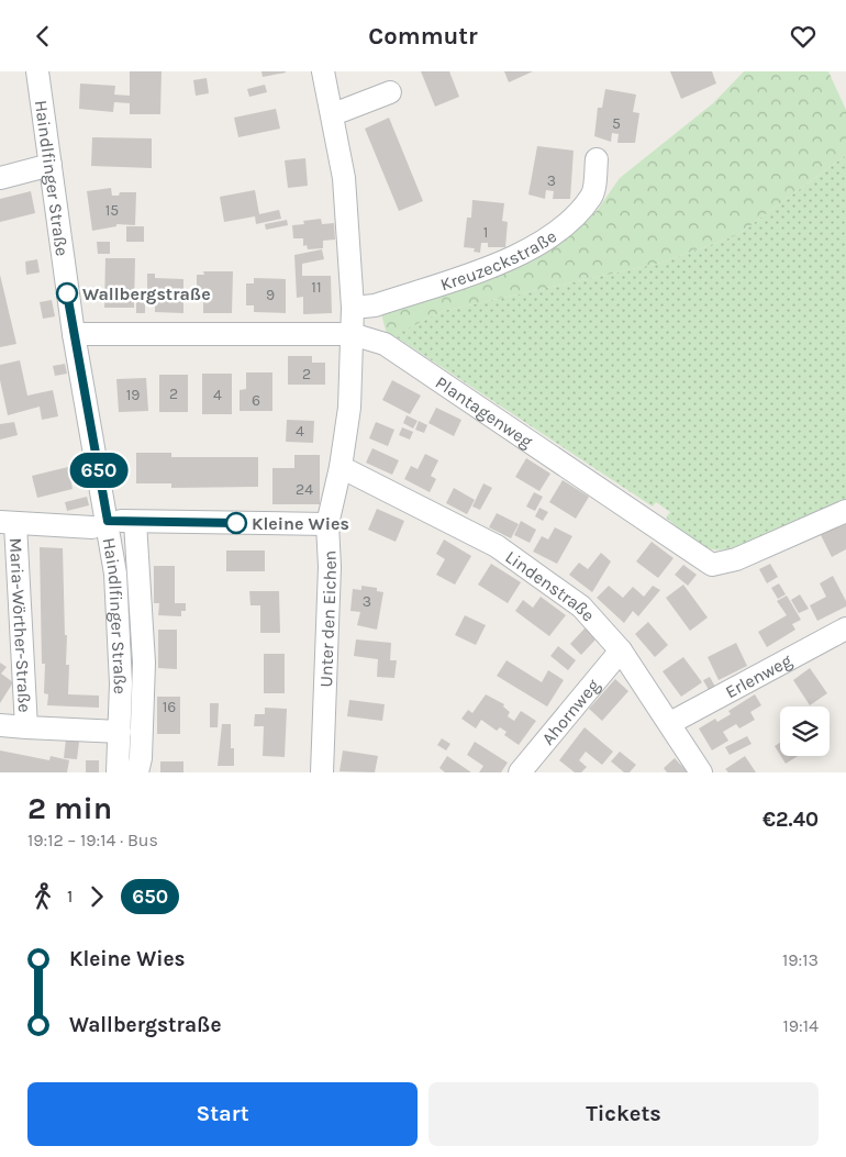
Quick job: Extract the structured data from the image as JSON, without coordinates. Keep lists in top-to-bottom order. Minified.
{"streets":{"street":["Haindlfinger Straße","Kreuzeckstraße","Plantagenweg","Lindenstraße","Unter den Eichen","Maria-Wörther-Straße","Erlenweg","Ahornweg"]},"crossings":[["Haindlfinger Straße","Maria-Wörther-Straße"],["Plantagenweg","Unter den Eichen"],["Lindenstraße","Unter den Eichen"],["Lindenstraße","Erlenweg"],["Lindenstraße","Ahornweg"]],"places":["Wallbergstraße","Kleine Wies"],"lines":["bus line 650"],"house_numbers":["5","3","15","1","11","9","2","2","19","4","6","4","24","3","16"],"page":{"header":"Commutr","on_map":"650","heading":["2 min","19:12 – 19:14 · Bus","€2.40"],"legs":["1","650"],"list":[{"name":"Kleine Wies","value":"19:13"},{"name":"Wallbergstraße","value":"19:14"}],"buttons":["Start","Tickets"]}}
